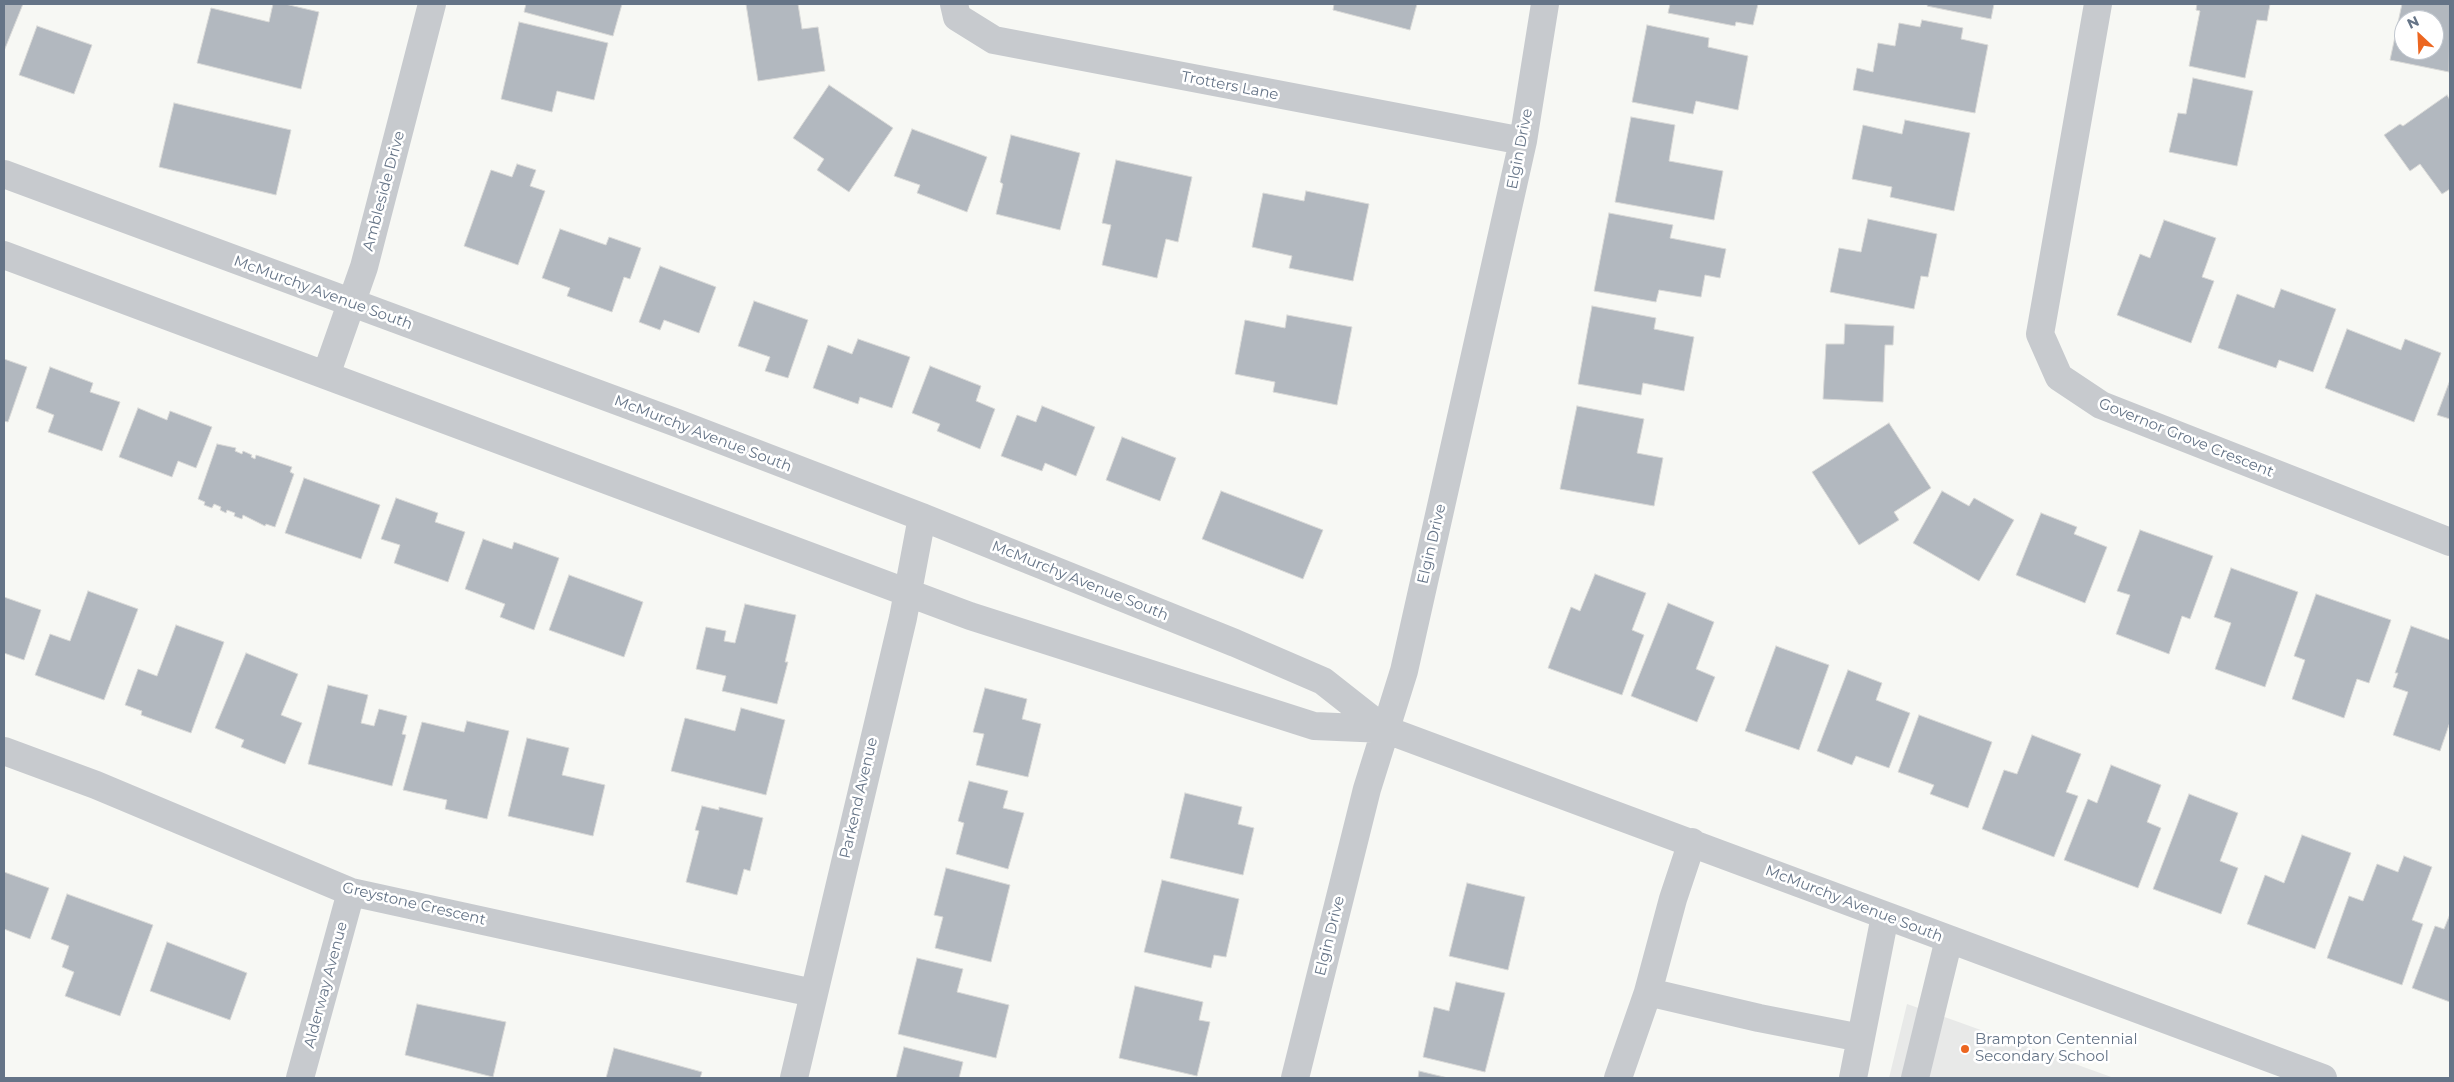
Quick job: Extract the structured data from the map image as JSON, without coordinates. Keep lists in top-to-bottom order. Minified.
{"streets":{"street":["Trotters Lane","Elgin Drive","Ambleside Drive","McMurchy Avenue South","Governor Grove Crescent","Parkend Avenue","Greystone Crescent","Alderway Avenue"]},"crossings":[["Trotters Lane","Elgin Drive"],["Elgin Drive","McMurchy Avenue South"],["Ambleside Drive","McMurchy Avenue South"],["McMurchy Avenue South","Parkend Avenue"],["Parkend Avenue","Greystone Crescent"],["Greystone Crescent","Alderway Avenue"]],"places":["Brampton Centennial Secondary School"],"north":"top left"}
